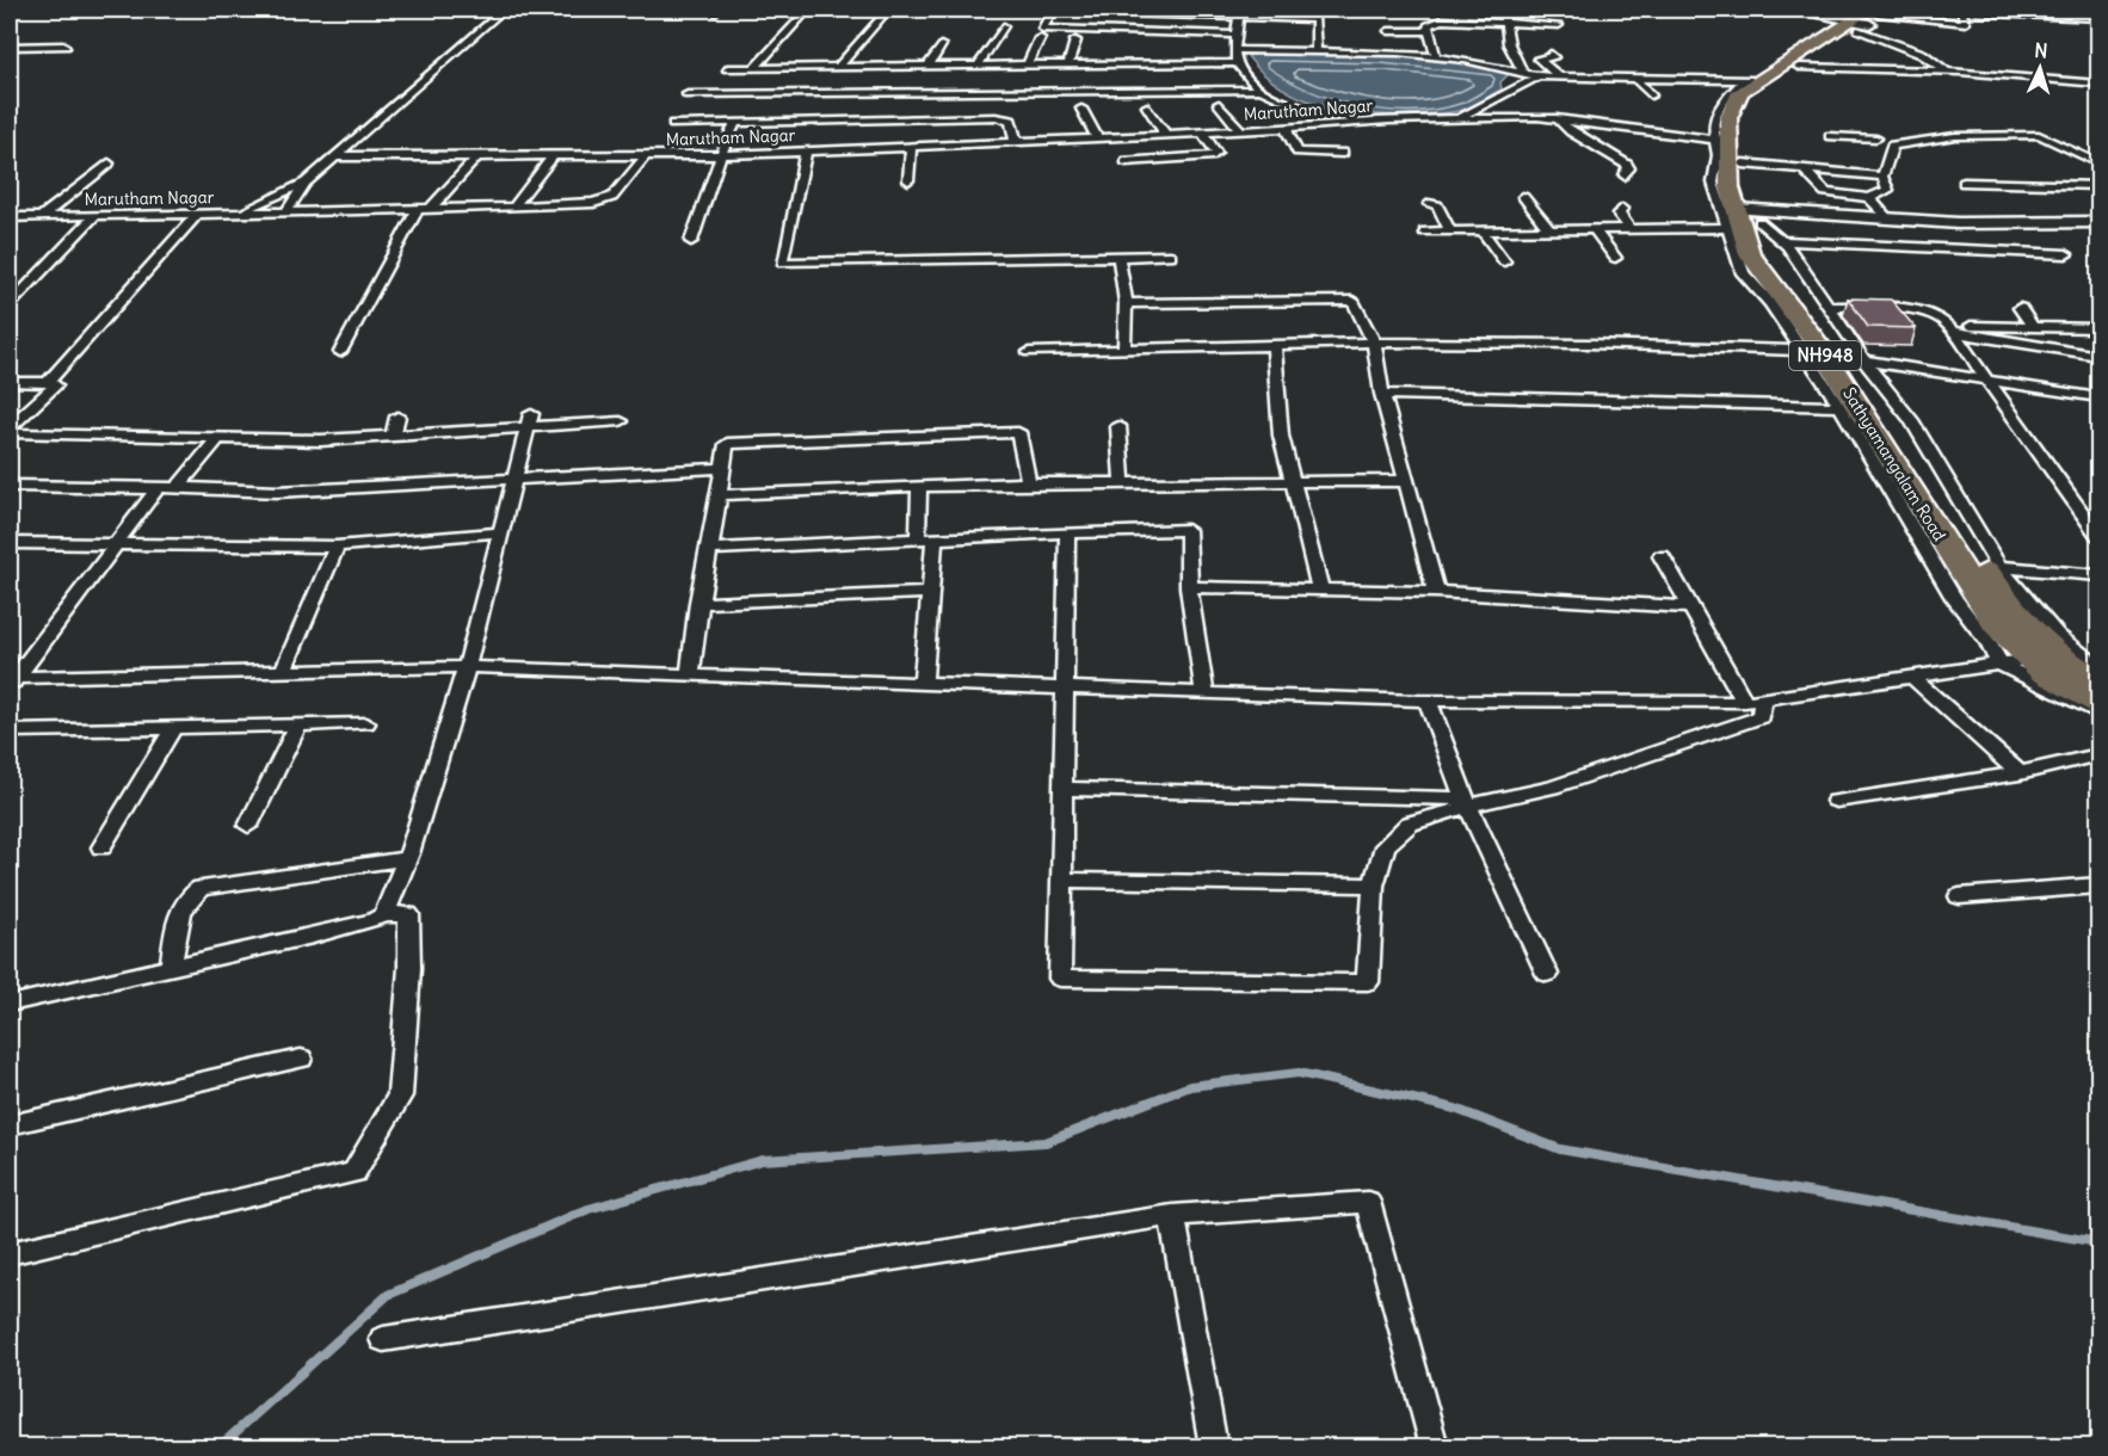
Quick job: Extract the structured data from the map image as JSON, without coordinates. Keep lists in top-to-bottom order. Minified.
{"streets":{"highway":["NH948","Sathyamangalam Road"],"street":["Marutham Nagar"]},"crossings":[["NH948","Sathyamangalam Road"]],"north":"top"}
